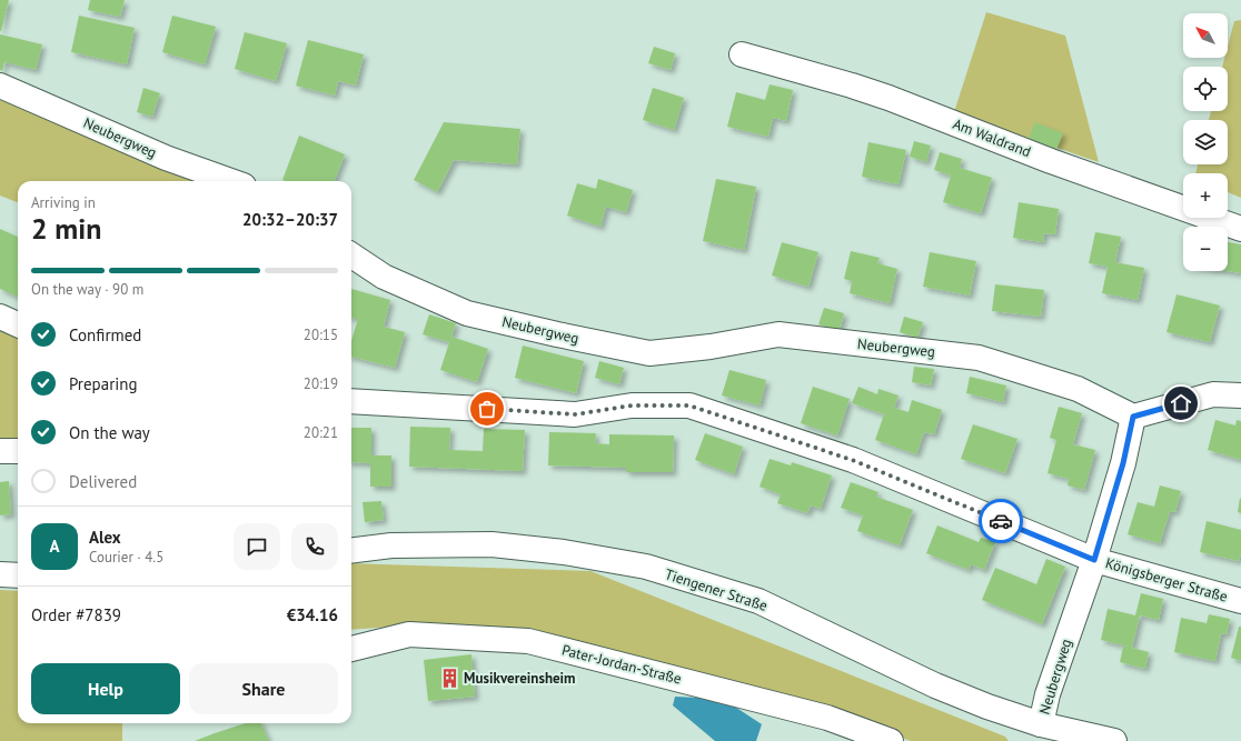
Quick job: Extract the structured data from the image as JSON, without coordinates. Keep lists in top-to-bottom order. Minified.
{"streets":{"street":["Neubergweg","Am Waldrand","Königsberger Straße","Tiengener Straße","Pater-Jordan-Straße"]},"crossings":[["Neubergweg","Königsberger Straße"],["Neubergweg","Tiengener Straße"]],"places":{"building":["Musikvereinsheim"]},"north":"top left","page":{"map_buttons":["+","−"],"heading":["2 min","Arriving in","20:32–20:37"],"panel":["Alex","Courier · 4.5","Order #7839","€34.16"],"bar":"On the way · 90 m","list":[["Confirmed","20:15"],["Preparing","20:19"],["On the way","20:21"],"Delivered"],"round":"A","buttons":["Help","Share"]}}
